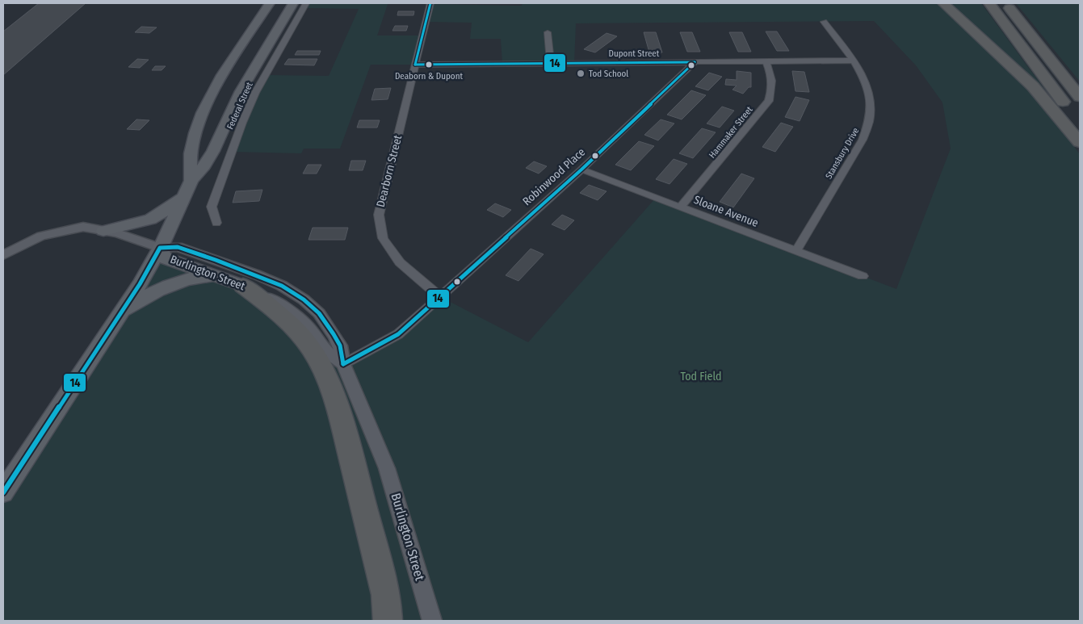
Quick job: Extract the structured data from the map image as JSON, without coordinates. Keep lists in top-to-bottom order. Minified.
{"streets":{"main road":["Burlington Street"],"street":["Dupont Street","Federal Street","Hammaker Street","Stansbury Drive","Dearborn Street","Robinwood Place","Sloane Avenue"]},"crossings":[["Dupont Street","Hammaker Street"],["Dupont Street","Stansbury Drive"],["Dupont Street","Dearborn Street"],["Dupont Street","Robinwood Place"],["Hammaker Street","Sloane Avenue"],["Stansbury Drive","Sloane Avenue"],["Dearborn Street","Robinwood Place"],["Robinwood Place","Sloane Avenue"]],"parks":["Tod Field"],"places":["Deaborn & Dupont","Tod School"],"lines":["transit line 14"]}
